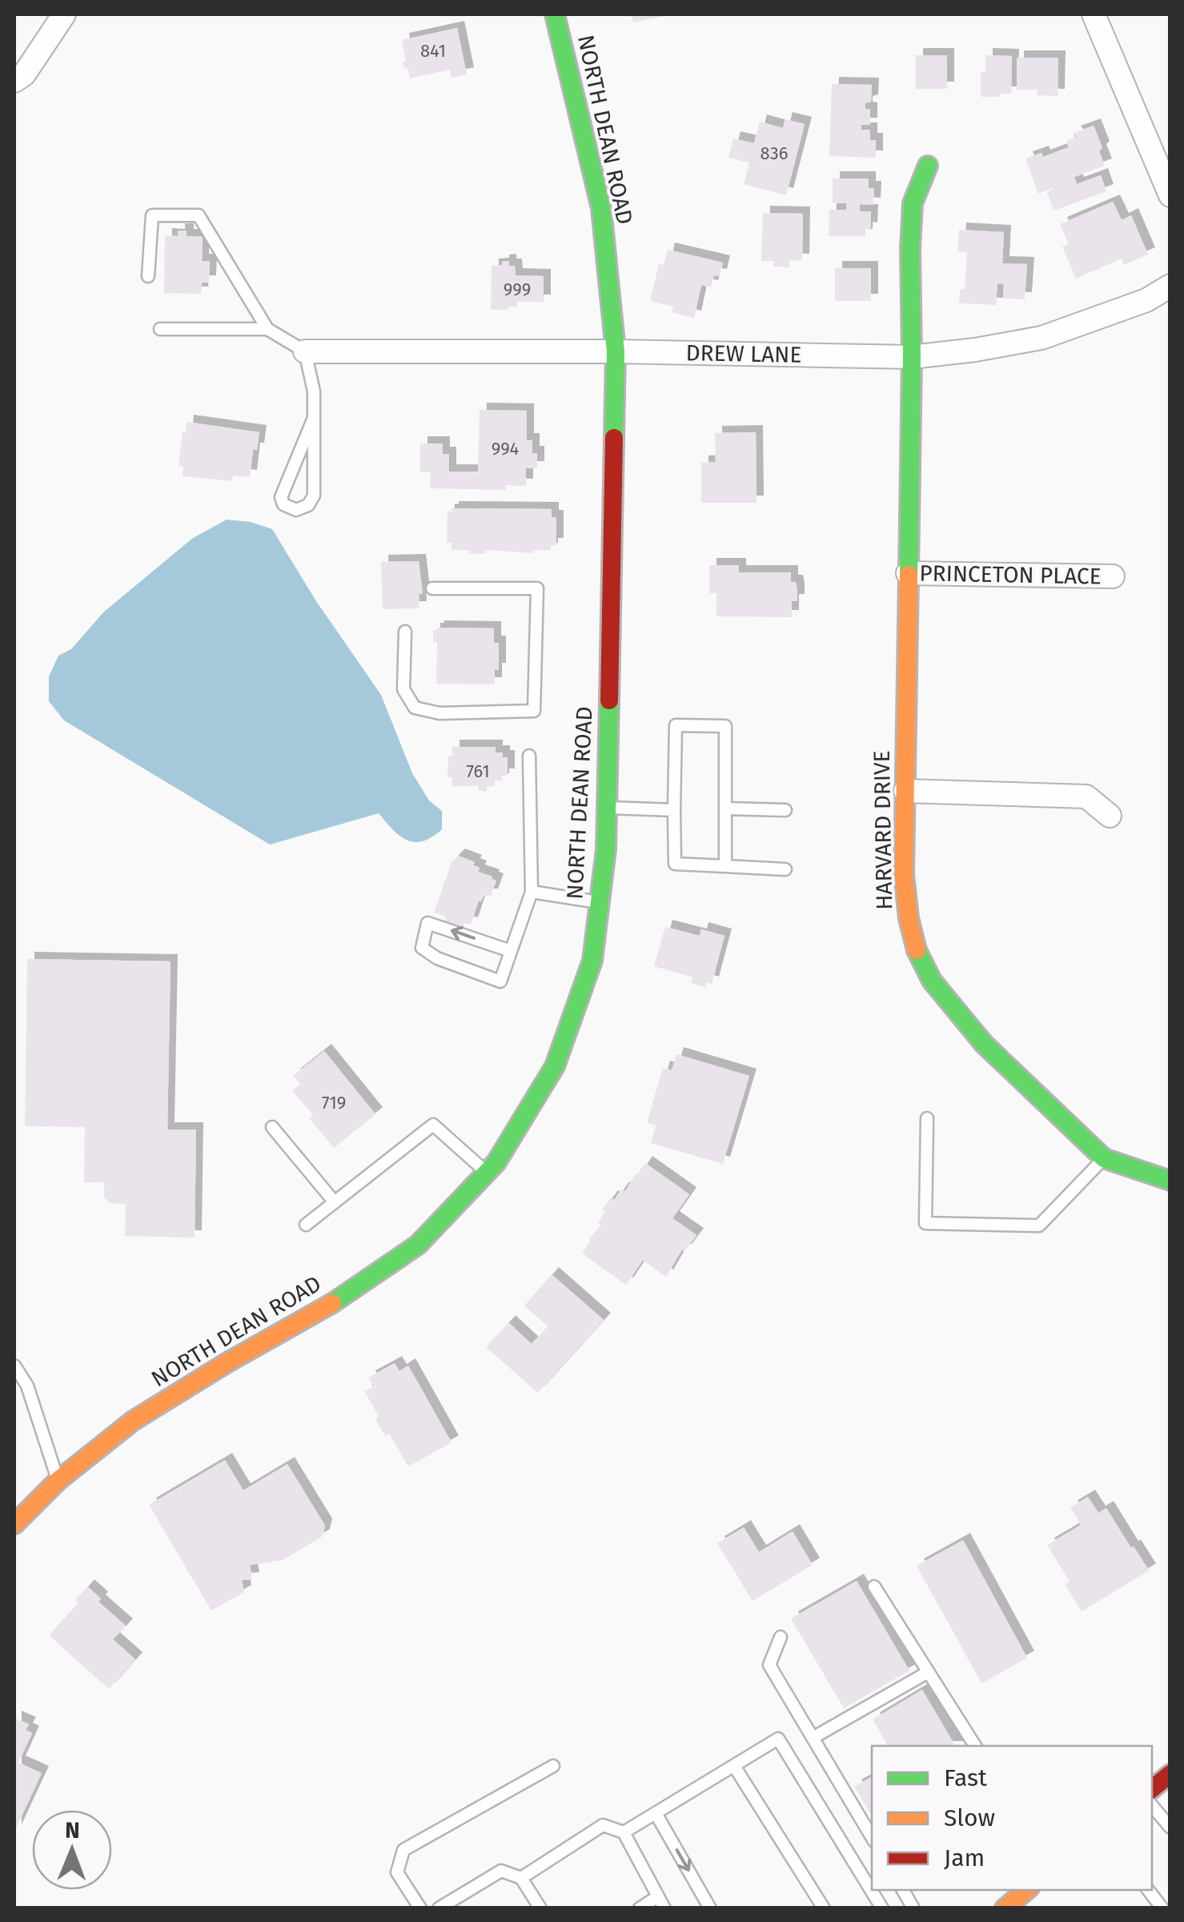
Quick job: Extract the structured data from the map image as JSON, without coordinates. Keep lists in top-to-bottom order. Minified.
{"streets":{"street":["NORTH DEAN ROAD","DREW LANE","PRINCETON PLACE","HARVARD DRIVE"]},"crossings":[["NORTH DEAN ROAD","DREW LANE"],["DREW LANE","HARVARD DRIVE"],["PRINCETON PLACE","HARVARD DRIVE"]],"house_numbers":["841","836","999","994","761","719"],"legend":["Fast","Slow","Jam"],"north":"top"}
